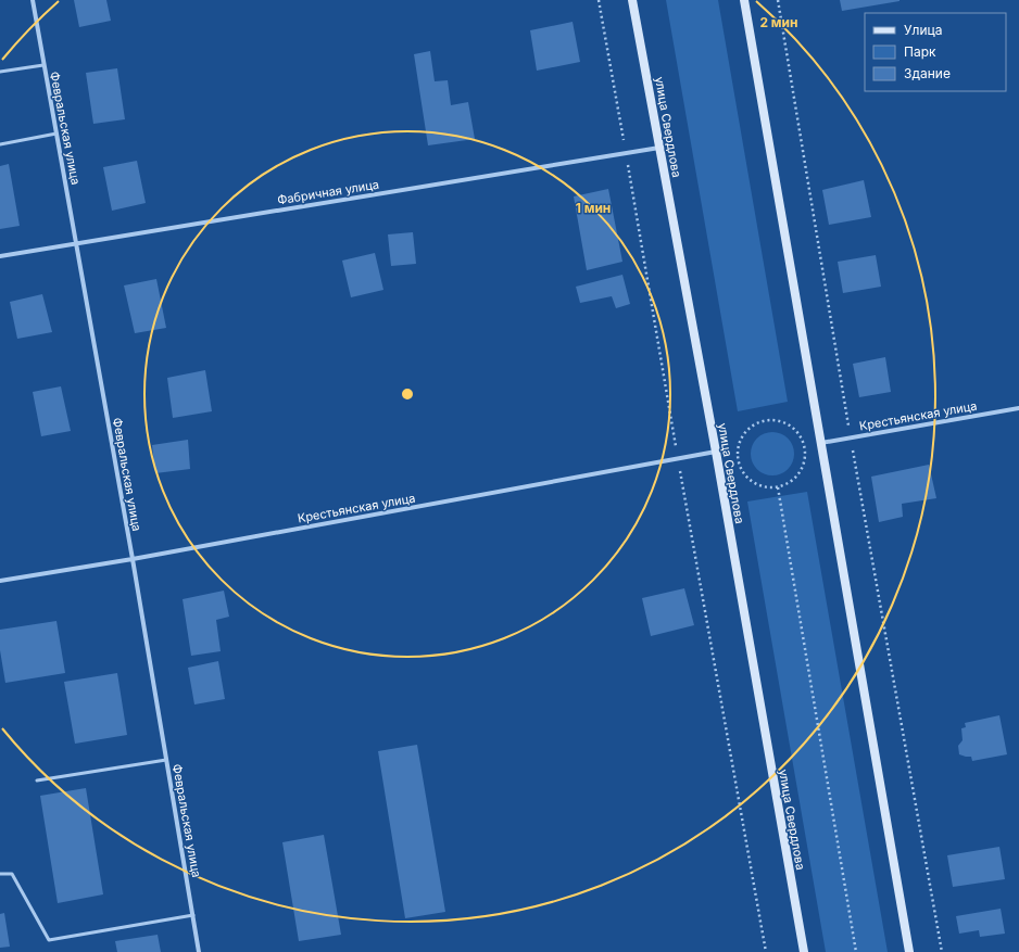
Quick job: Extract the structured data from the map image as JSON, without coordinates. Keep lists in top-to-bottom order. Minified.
{"streets":{"main road":["улица Свердлова"],"street":["Февральская улица","Фабричная улица","Крестьянская улица"]},"crossings":[["улица Свердлова","Фабричная улица"],["улица Свердлова","Крестьянская улица"],["Февральская улица","Фабричная улица"],["Февральская улица","Крестьянская улица"]],"legend":["Улица","Парк","Здание"],"rings":["2 мин","1 мин"]}
